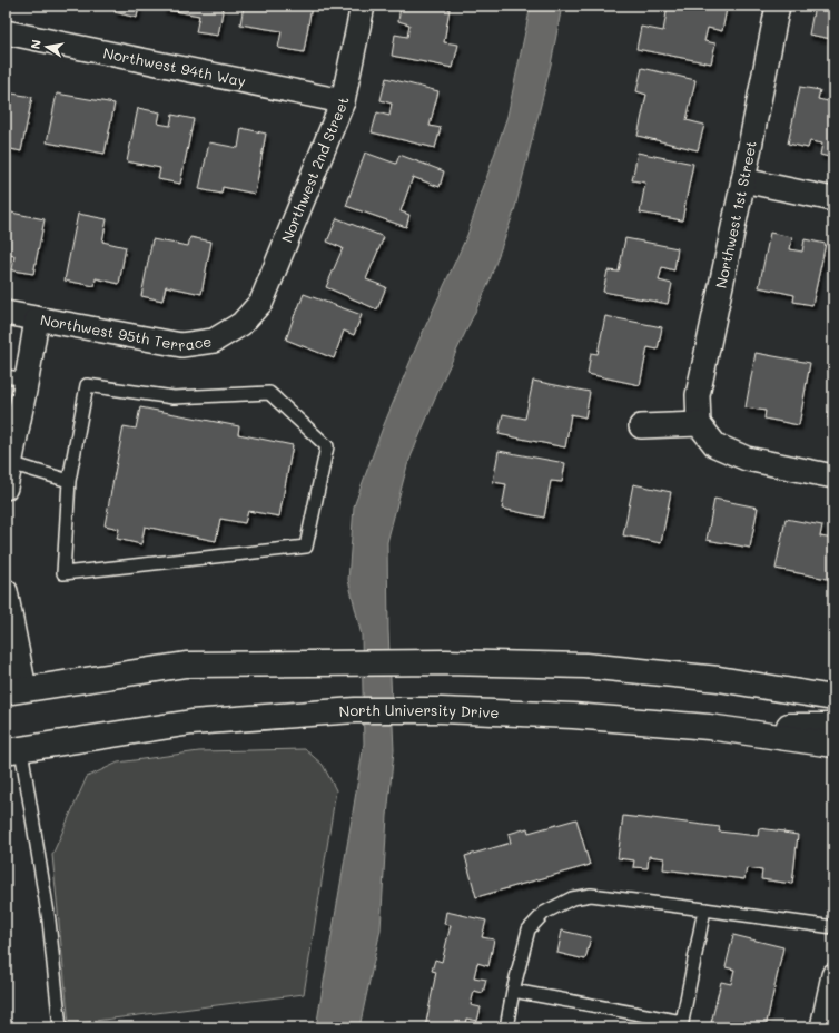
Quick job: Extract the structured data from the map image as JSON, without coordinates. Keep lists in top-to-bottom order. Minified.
{"streets":{"main road":["North University Drive"],"street":["Northwest 94th Way","Northwest 2nd Street","Northwest 1st Street","Northwest 95th Terrace"]},"crossings":[["Northwest 94th Way","Northwest 2nd Street"],["Northwest 2nd Street","Northwest 95th Terrace"]],"north":"left"}
